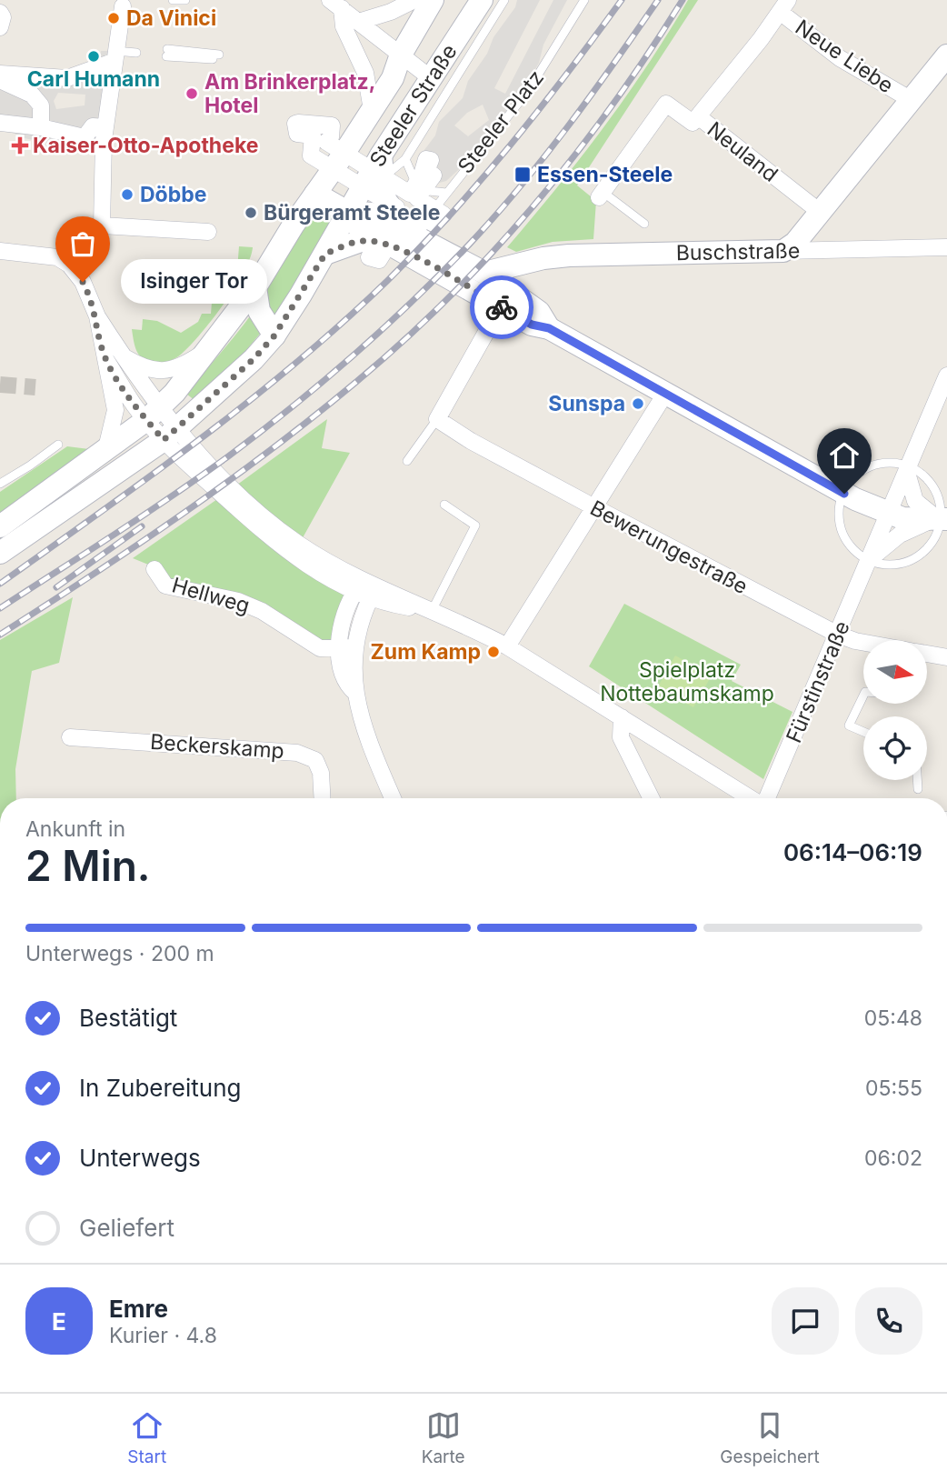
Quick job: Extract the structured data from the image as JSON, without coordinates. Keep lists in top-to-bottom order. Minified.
{"streets":{"main road":["Steeler Straße","Buschstraße"],"street":["Neue Liebe","Neuland","Bewerungestraße","Hellweg","Fürstinstraße","Beckerskamp"],"lane":["Steeler Platz"]},"crossings":[["Bewerungestraße","Fürstinstraße"]],"parks":["Spielplatz Nottebaumskamp"],"places":{"other":["Da Vinici","Carl Humann","Am Brinkerplatz, Hotel","Döbbe","Bürgeramt Steele","Isinger Tor","Sunspa","Zum Kamp"],"health":["Kaiser-Otto-Apotheke"],"transit":["Essen-Steele"]},"north":"right","page":{"bubble":"Isinger Tor","heading":["2 Min.","Ankunft in","06:14–06:19"],"panel":["Emre","Kurier · 4.8"],"bar":"Unterwegs · 200 m","list":[["Bestätigt","05:48"],["In Zubereitung","05:55"],["Unterwegs","06:02"],"Geliefert"],"round":"E","tabs":["Start","Karte","Gespeichert"]}}
